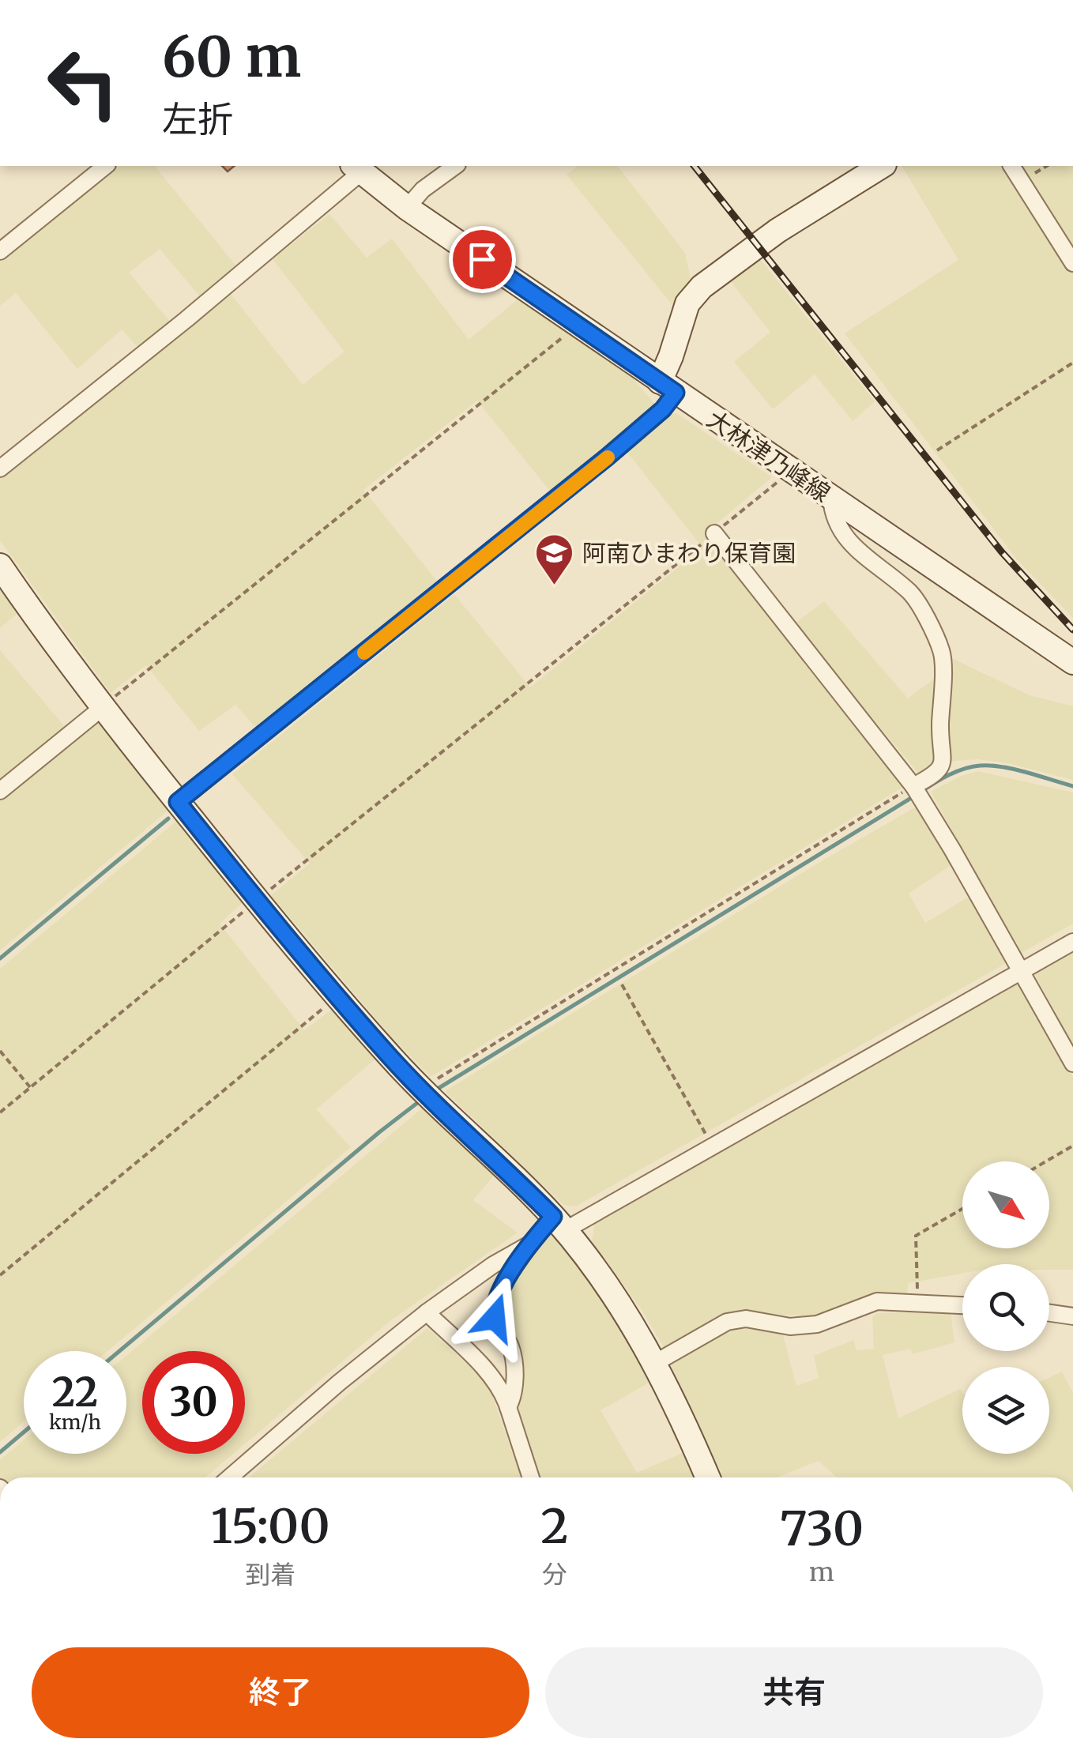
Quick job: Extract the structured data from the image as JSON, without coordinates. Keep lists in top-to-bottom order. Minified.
{"streets":{"street":["大林津乃峰線"]},"places":{"school or university":["阿南ひまわり保育園"]},"north":"bottom right","page":{"turn":["60 m","左折"],"speed":"22 km/h","limit":"30","eta":["15:00","到着","2","分","730","m"],"buttons":["終了","共有"]}}
